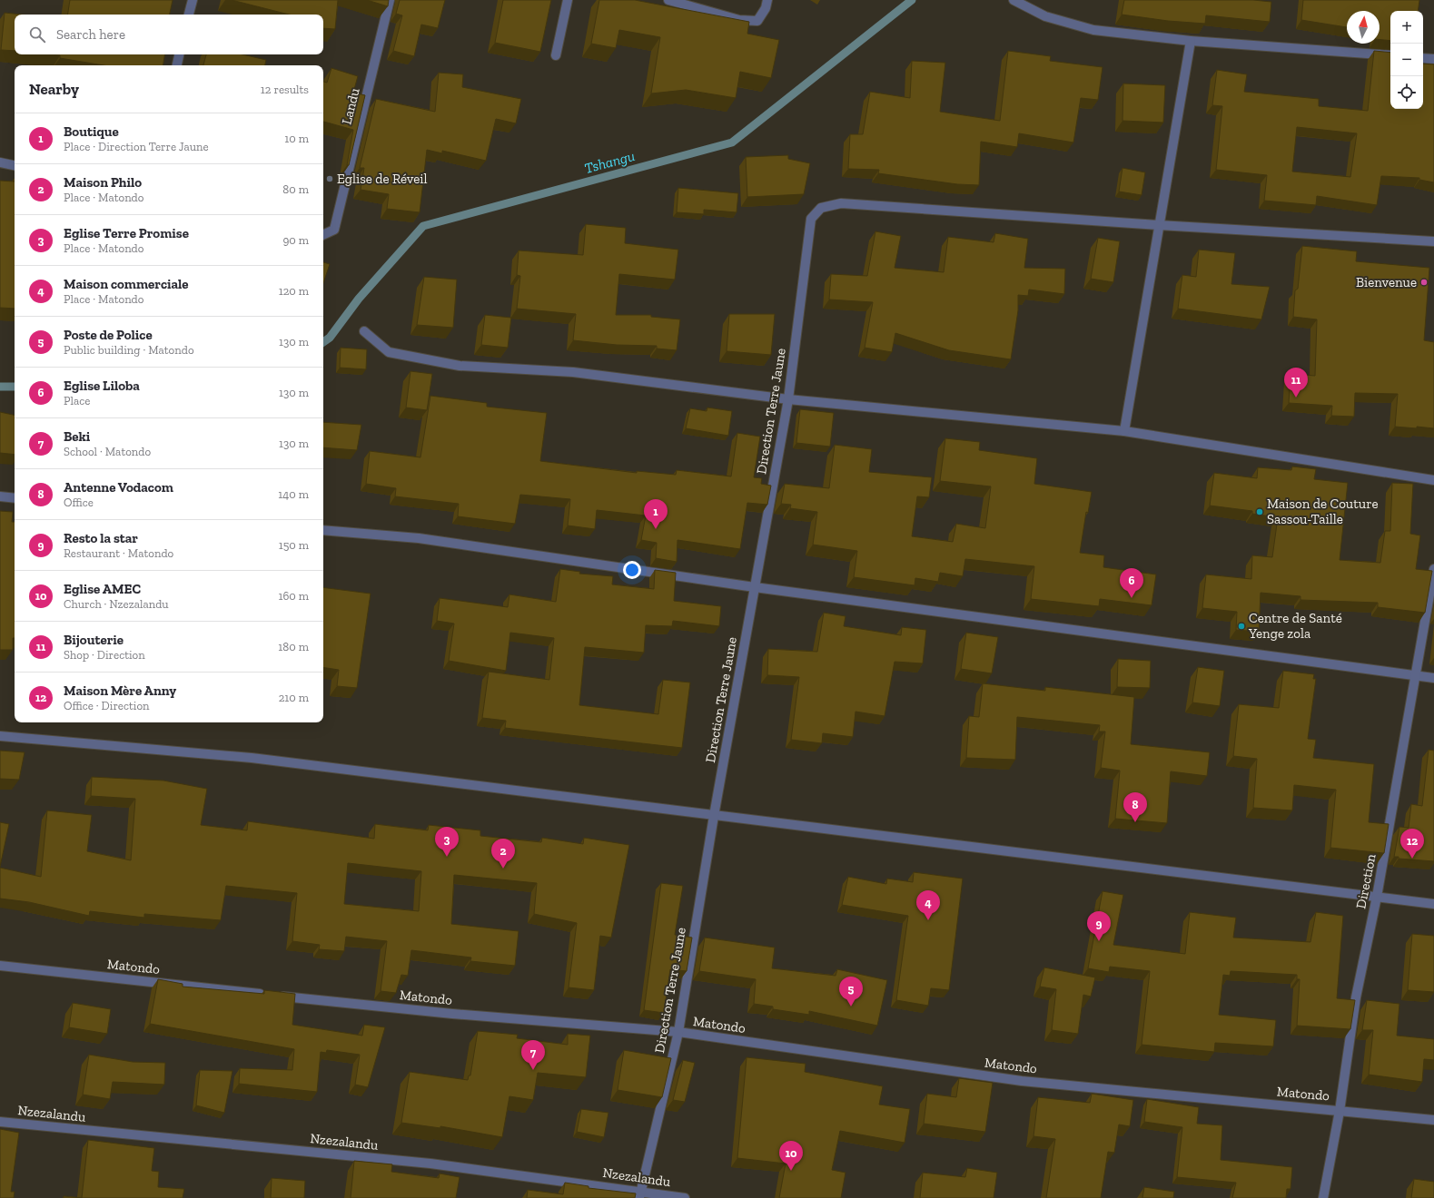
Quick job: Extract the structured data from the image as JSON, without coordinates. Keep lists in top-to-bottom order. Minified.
{"streets":{"street":["Landu","Direction Terre Jaune","Direction","Matondo","Nzezalandu"]},"crossings":[["Direction Terre Jaune","Matondo"],["Direction Terre Jaune","Nzezalandu"],["Direction","Matondo"]],"water":["Tshangu"],"places":["Eglise de Réveil","Bienvenue","Maison de Couture Sassou-Taille","Centre de Santé Yenge zola"],"north":"top","page":{"map_buttons":["+","−"],"search":"Search here","heading":["Nearby","12 results"],"list":[{"mark":"1","name":"Boutique","note":"Place · Direction Terre Jaune","value":"10 m"},{"mark":"2","name":"Maison Philo","note":"Place · Matondo","value":"80 m"},{"mark":"3","name":"Eglise Terre Promise","note":"Place · Matondo","value":"90 m"},{"mark":"4","name":"Maison commerciale","note":"Place · Matondo","value":"120 m"},{"mark":"5","name":"Poste de Police","note":"Public building · Matondo","value":"130 m"},{"mark":"6","name":"Eglise Liloba","note":"Place","value":"130 m"},{"mark":"7","name":"Beki","note":"School · Matondo","value":"130 m"},{"mark":"8","name":"Antenne Vodacom","note":"Office","value":"140 m"},{"mark":"9","name":"Resto la star","note":"Restaurant · Matondo","value":"150 m"},{"mark":"10","name":"Eglise AMEC","note":"Church · Nzezalandu","value":"160 m"},{"mark":"11","name":"Bijouterie","note":"Shop · Direction","value":"180 m"},{"mark":"12","name":"Maison Mère Anny","note":"Office · Direction","value":"210 m"}],"pins":["11","1","6","8","3","12","2","4","9","5","7","10"]}}
